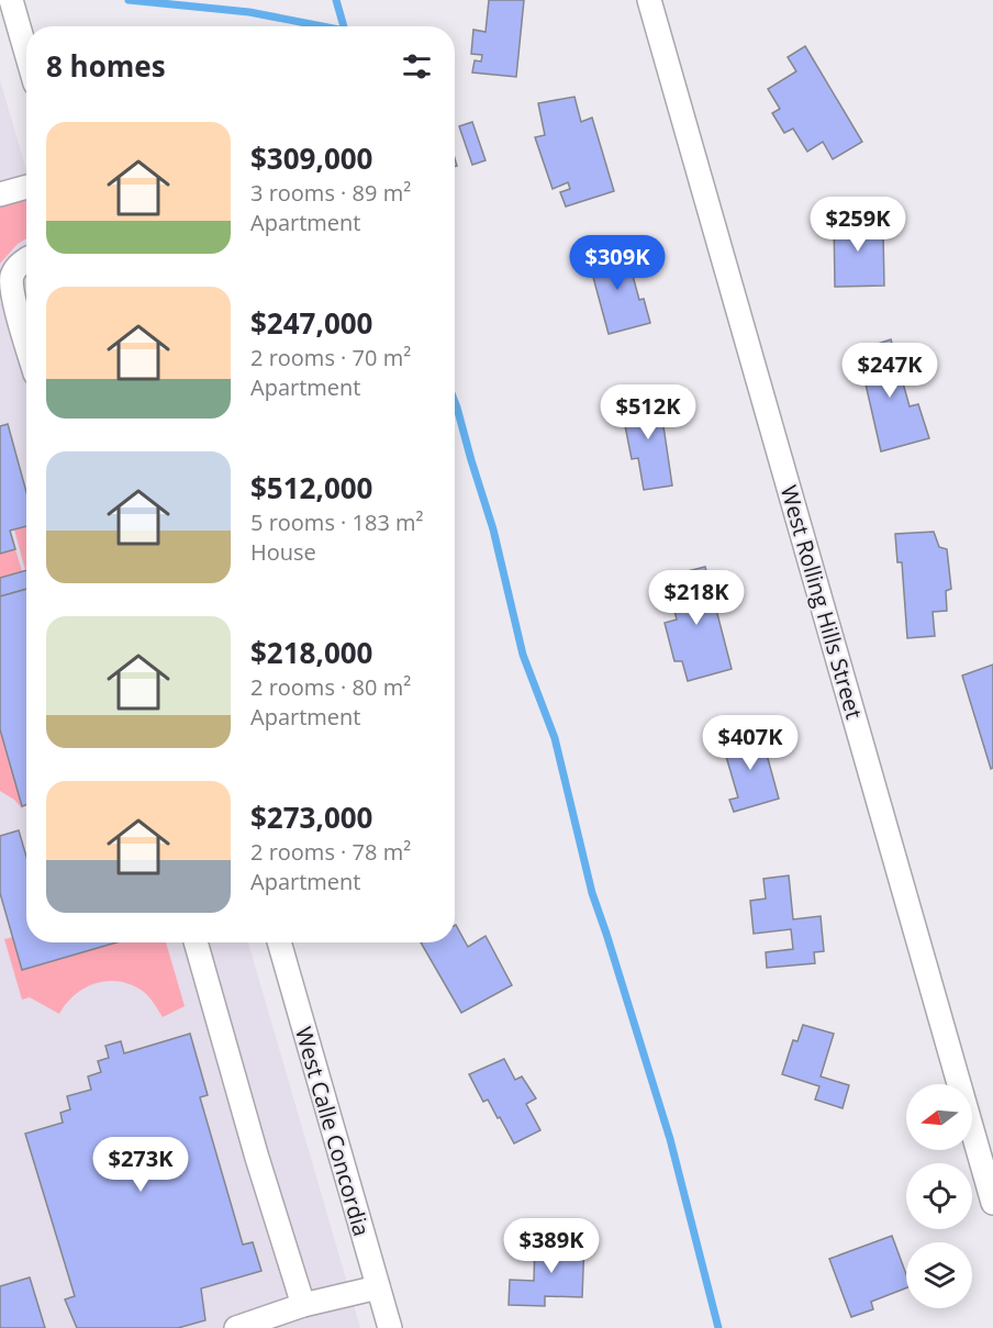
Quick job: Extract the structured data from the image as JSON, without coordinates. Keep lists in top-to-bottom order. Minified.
{"streets":{"street":["West Rolling Hills Street","West Calle Concordia"]},"north":"left","page":{"heading":"8 homes","list":[{"name":"$309,000","note":"3 rooms · 89 m² · Apartment"},{"name":"$247,000","note":"2 rooms · 70 m² · Apartment"},{"name":"$512,000","note":"5 rooms · 183 m² · House"},{"name":"$218,000","note":"2 rooms · 80 m² · Apartment"},{"name":"$273,000","note":"2 rooms · 78 m² · Apartment"}],"price":["$259K","$309K","$247K","$512K","$218K","$407K","$273K","$389K"]}}
